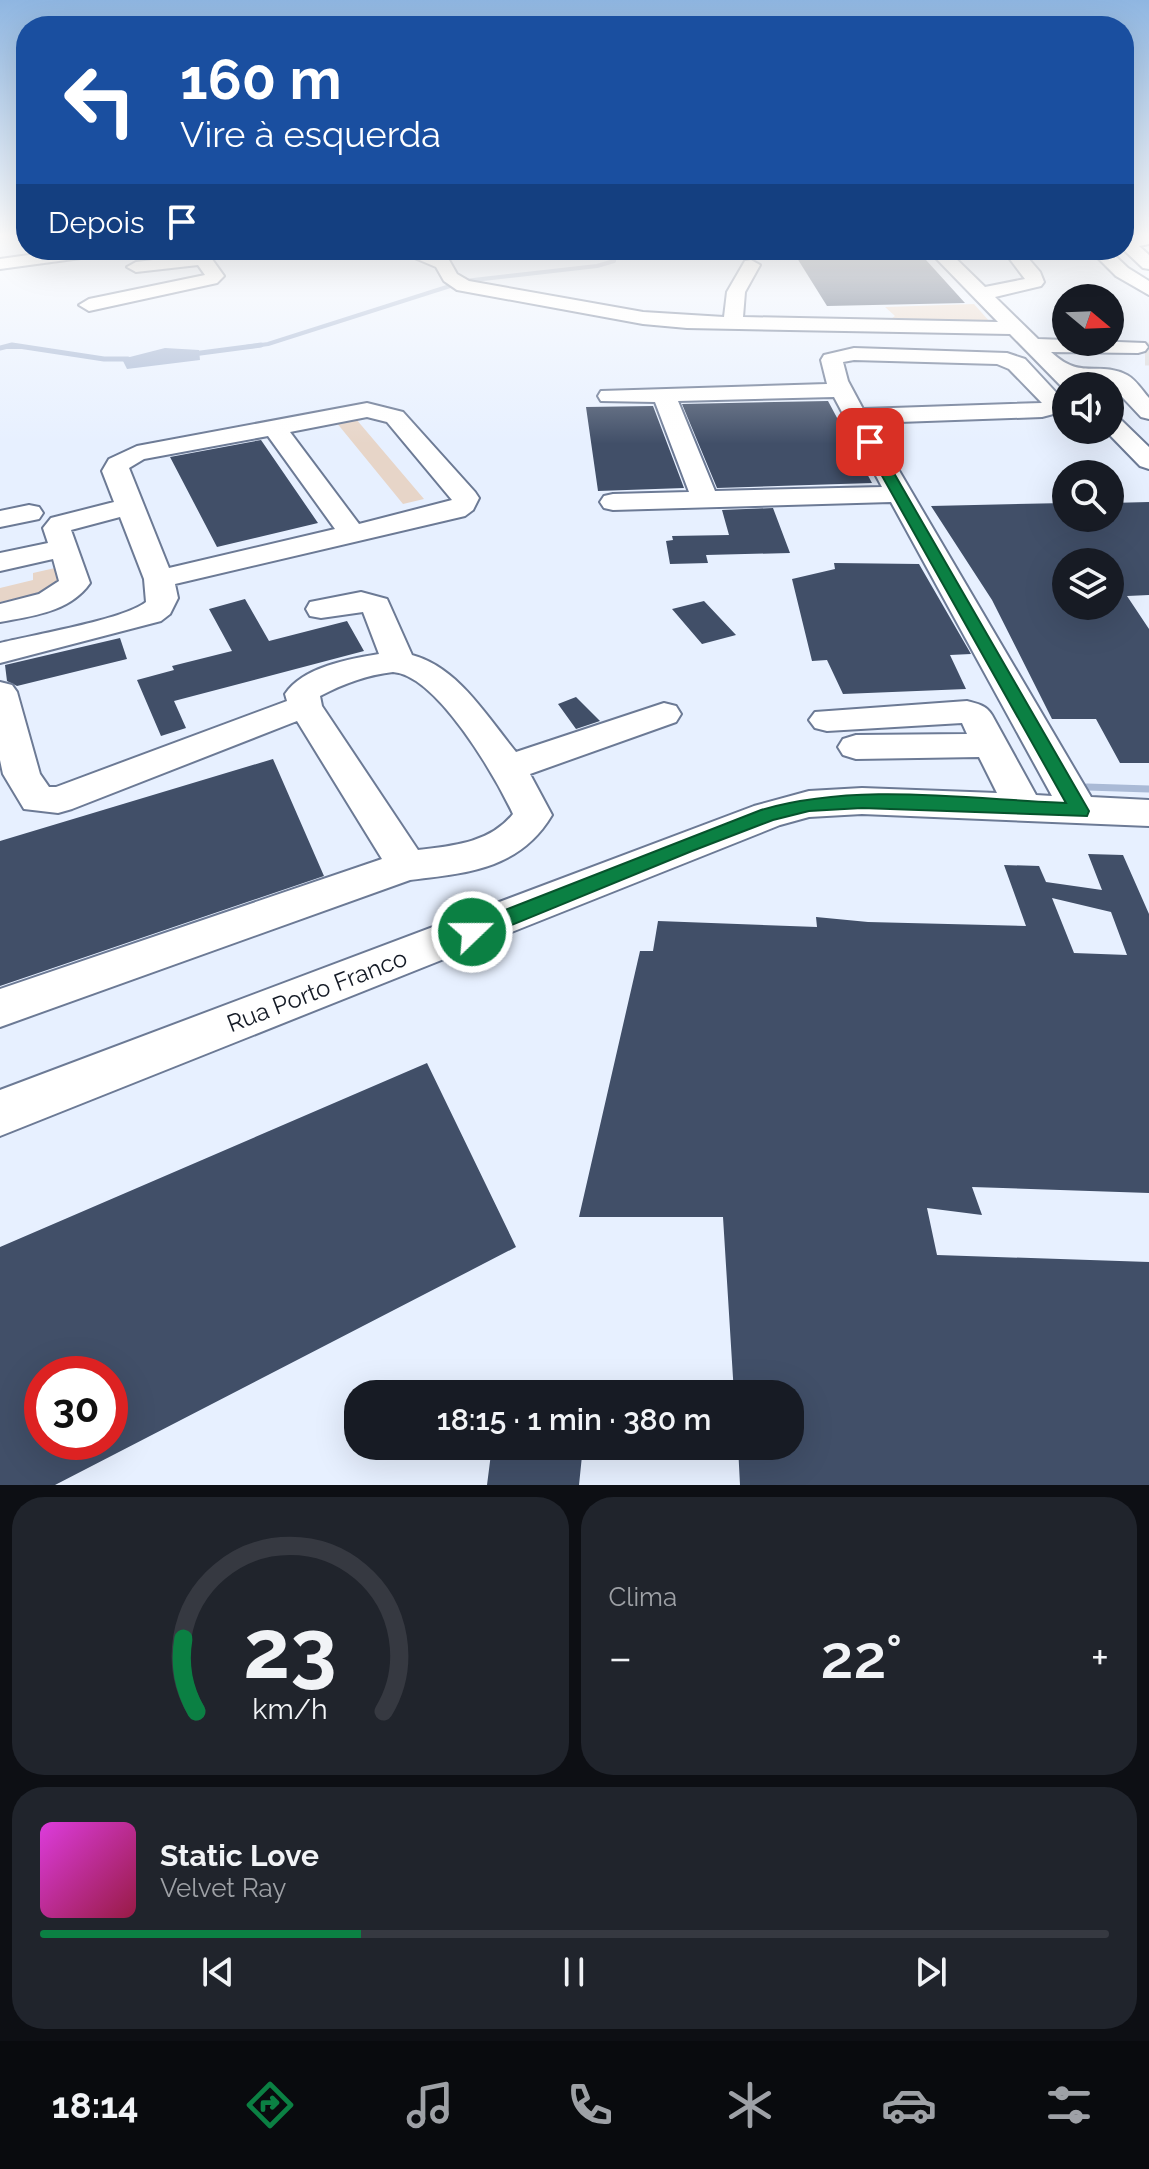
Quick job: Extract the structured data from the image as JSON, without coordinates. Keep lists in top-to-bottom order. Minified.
{"streets":{"street":["Rua Porto Franco"]},"north":"right","page":{"turn":["160 m","Vire à esquerda"],"then":"Depois","limit":"30","trip":"18:15 · 1 min · 380 m","tile":"Clima","heat":["−","22°","+"],"song":["Static Love","Velvet Ray"],"tabs":"18:14","gauge":["23","km/h"]}}
